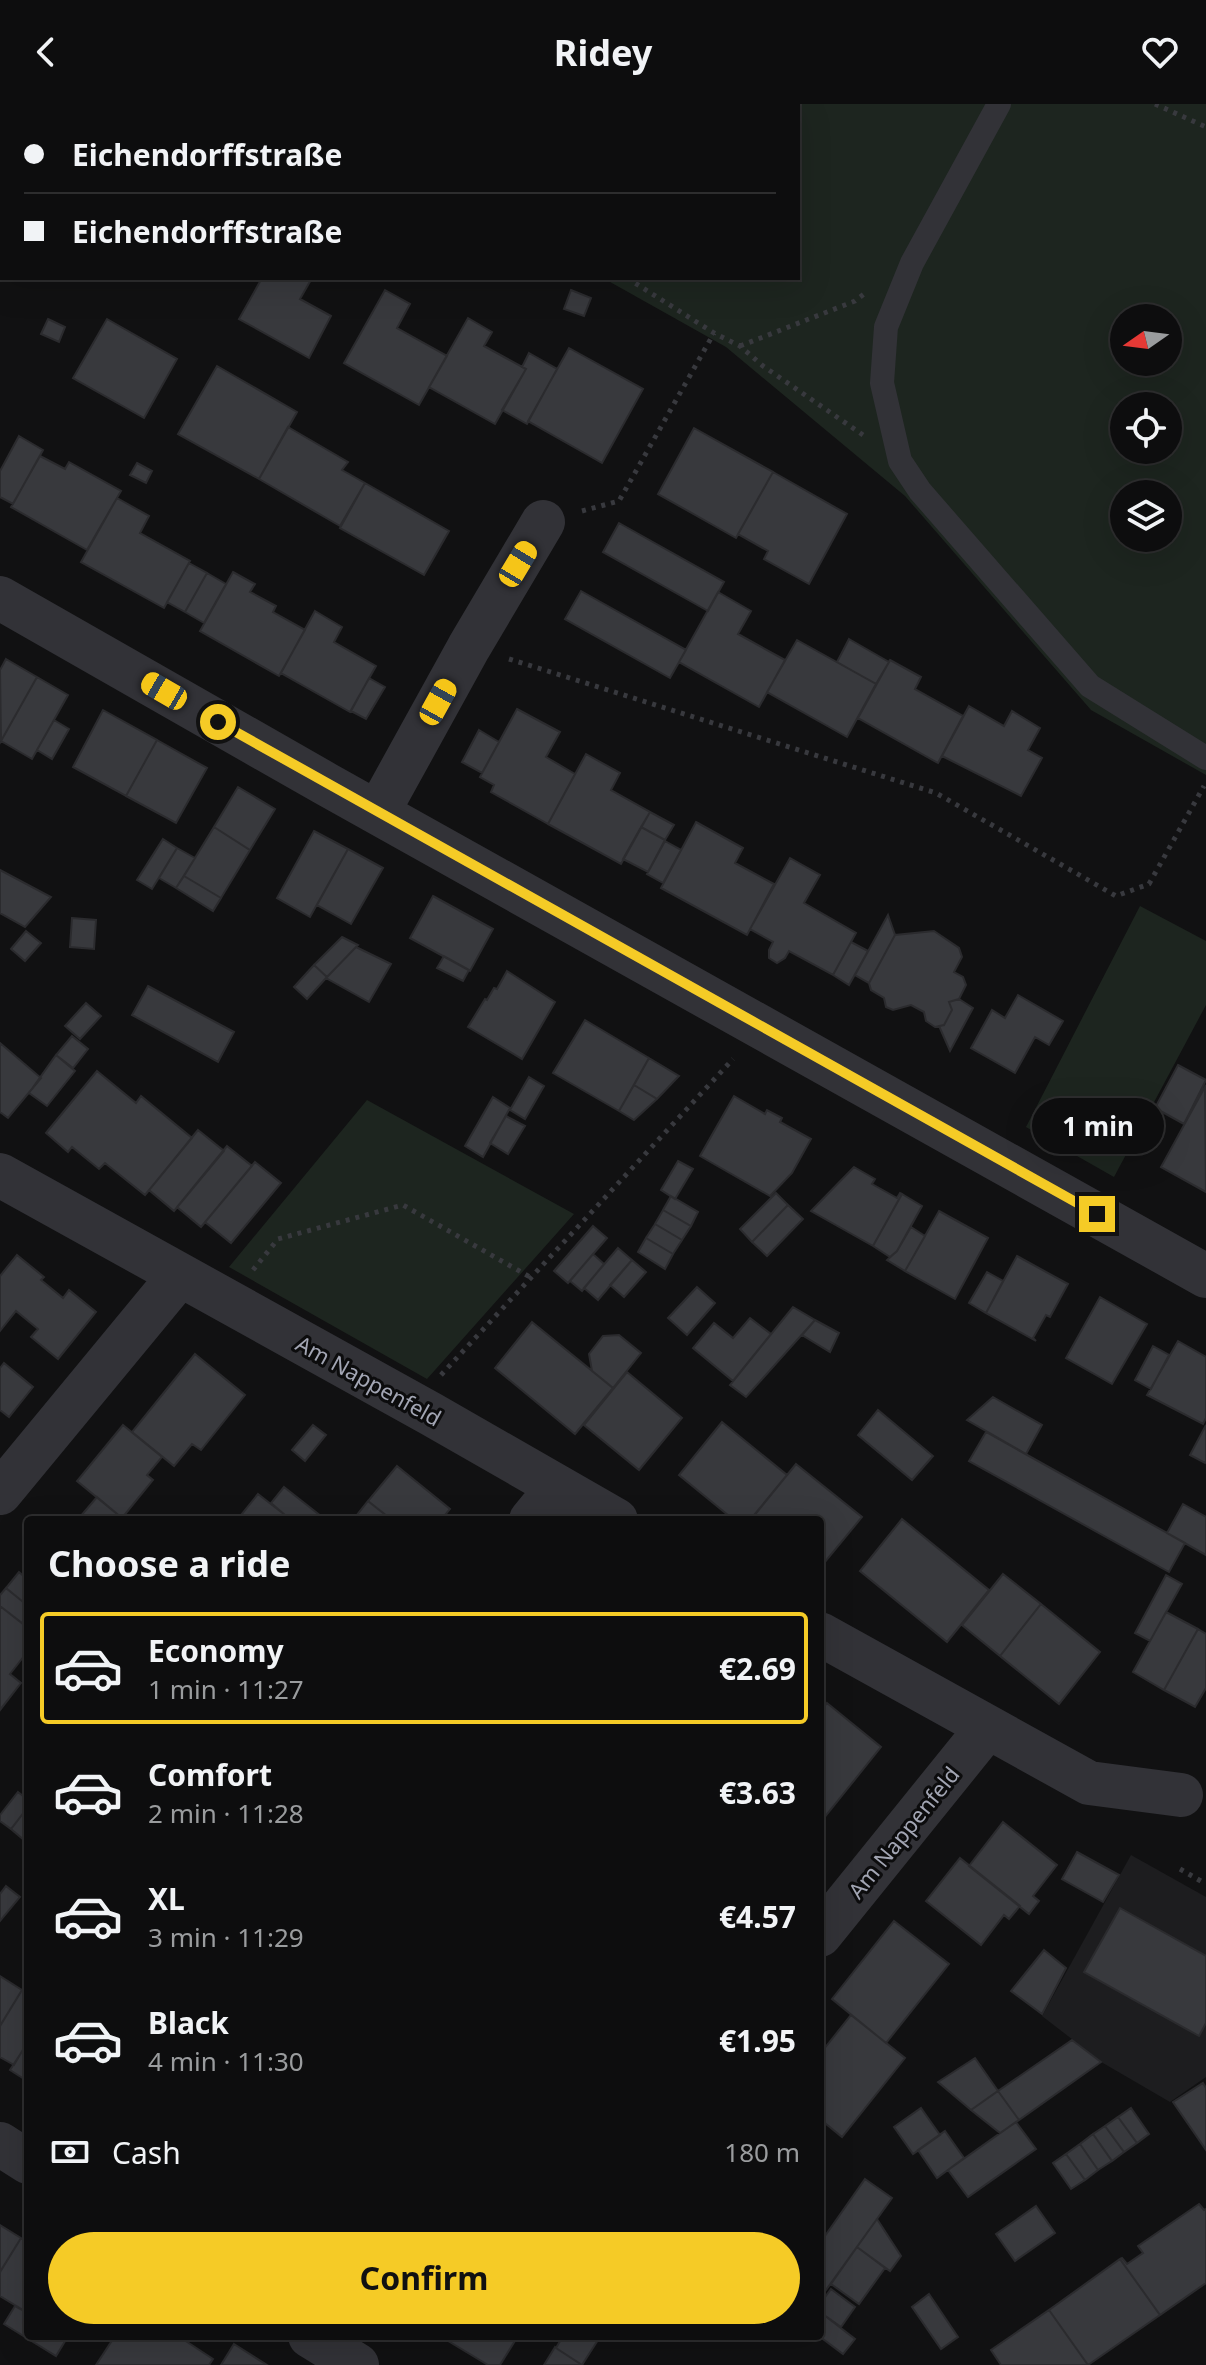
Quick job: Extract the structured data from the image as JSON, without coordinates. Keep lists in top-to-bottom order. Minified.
{"streets":{"street":["Am Nappenfeld"]},"north":"left","page":{"header":"Ridey","banner":["Eichendorffstraße","Eichendorffstraße"],"bubble":"1 min","heading":"Choose a ride","list":[{"name":"Economy","note":"1 min · 11:27","value":"€2.69"},{"name":"Comfort","note":"2 min · 11:28","value":"€3.63"},{"name":"XL","note":"3 min · 11:29","value":"€4.57"},{"name":"Black","note":"4 min · 11:30","value":"€1.95"}],"pay":["Cash","180 m"],"buttons":"Confirm"}}
